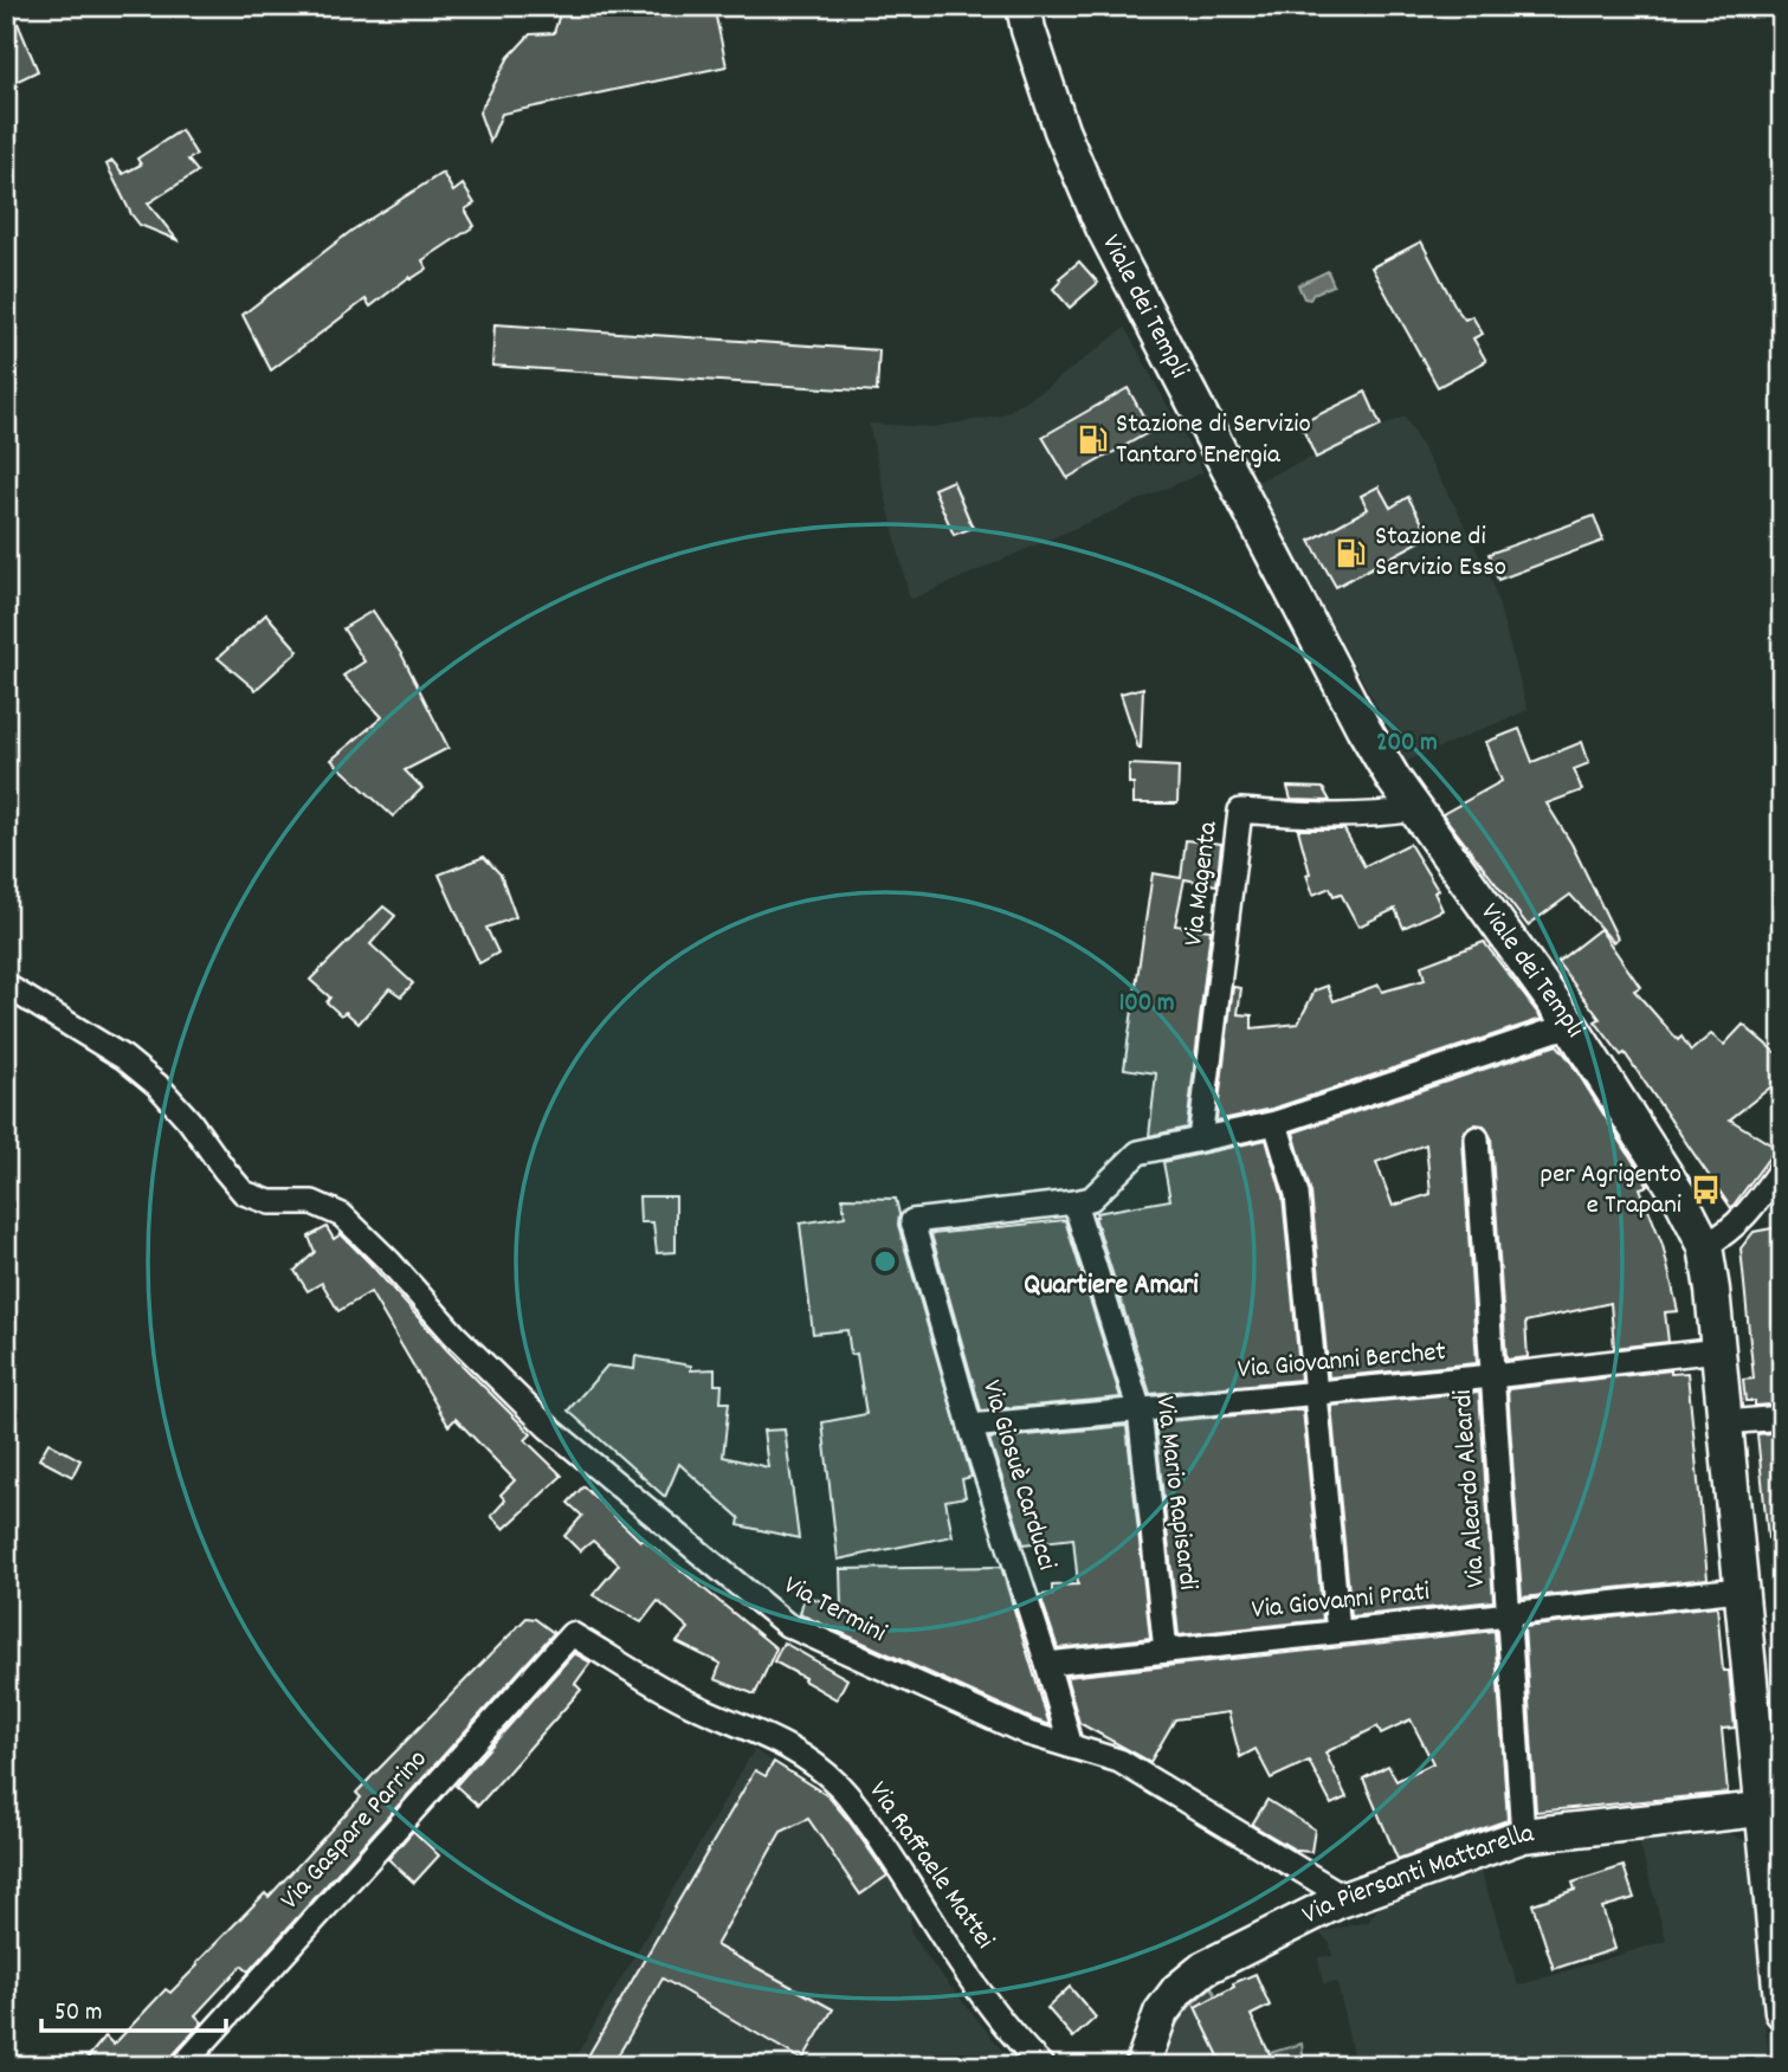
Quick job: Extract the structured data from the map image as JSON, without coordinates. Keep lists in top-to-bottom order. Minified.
{"streets":{"main road":["Viale dei Templi","Via Piersanti Mattarella"],"street":["Via Magenta","Via Giovanni Berchet","Via Giosuè Carducci","Via Aleardo Aleardi","Via Mario Rapisardi","Via Giovanni Prati","Via Termini","Via Gaspare Parrino","Via Raffaele Mattei"]},"crossings":[["Viale dei Templi","Via Magenta"],["Viale dei Templi","Via Giovanni Berchet"],["Viale dei Templi","Via Giovanni Prati"],["Viale dei Templi","Via Piersanti Mattarella"],["Via Giovanni Berchet","Via Giosuè Carducci"],["Via Giovanni Berchet","Via Aleardo Aleardi"],["Via Giovanni Berchet","Via Mario Rapisardi"],["Via Giosuè Carducci","Via Mario Rapisardi"],["Via Giosuè Carducci","Via Giovanni Prati"],["Via Giosuè Carducci","Via Termini"],["Via Aleardo Aleardi","Via Giovanni Prati"],["Via Aleardo Aleardi","Via Piersanti Mattarella"],["Via Mario Rapisardi","Via Giovanni Prati"],["Via Termini","Via Piersanti Mattarella"],["Via Gaspare Parrino","Via Raffaele Mattei"]],"districts":["Quartiere Amari"],"places":{"fuel station":["Stazione di Servizio Tantaro Energia","Stazione di Servizio Esso"],"bus stop":["per Agrigento e Trapani"]},"scale_bar":"50 m","rings":["200 m","100 m"]}
